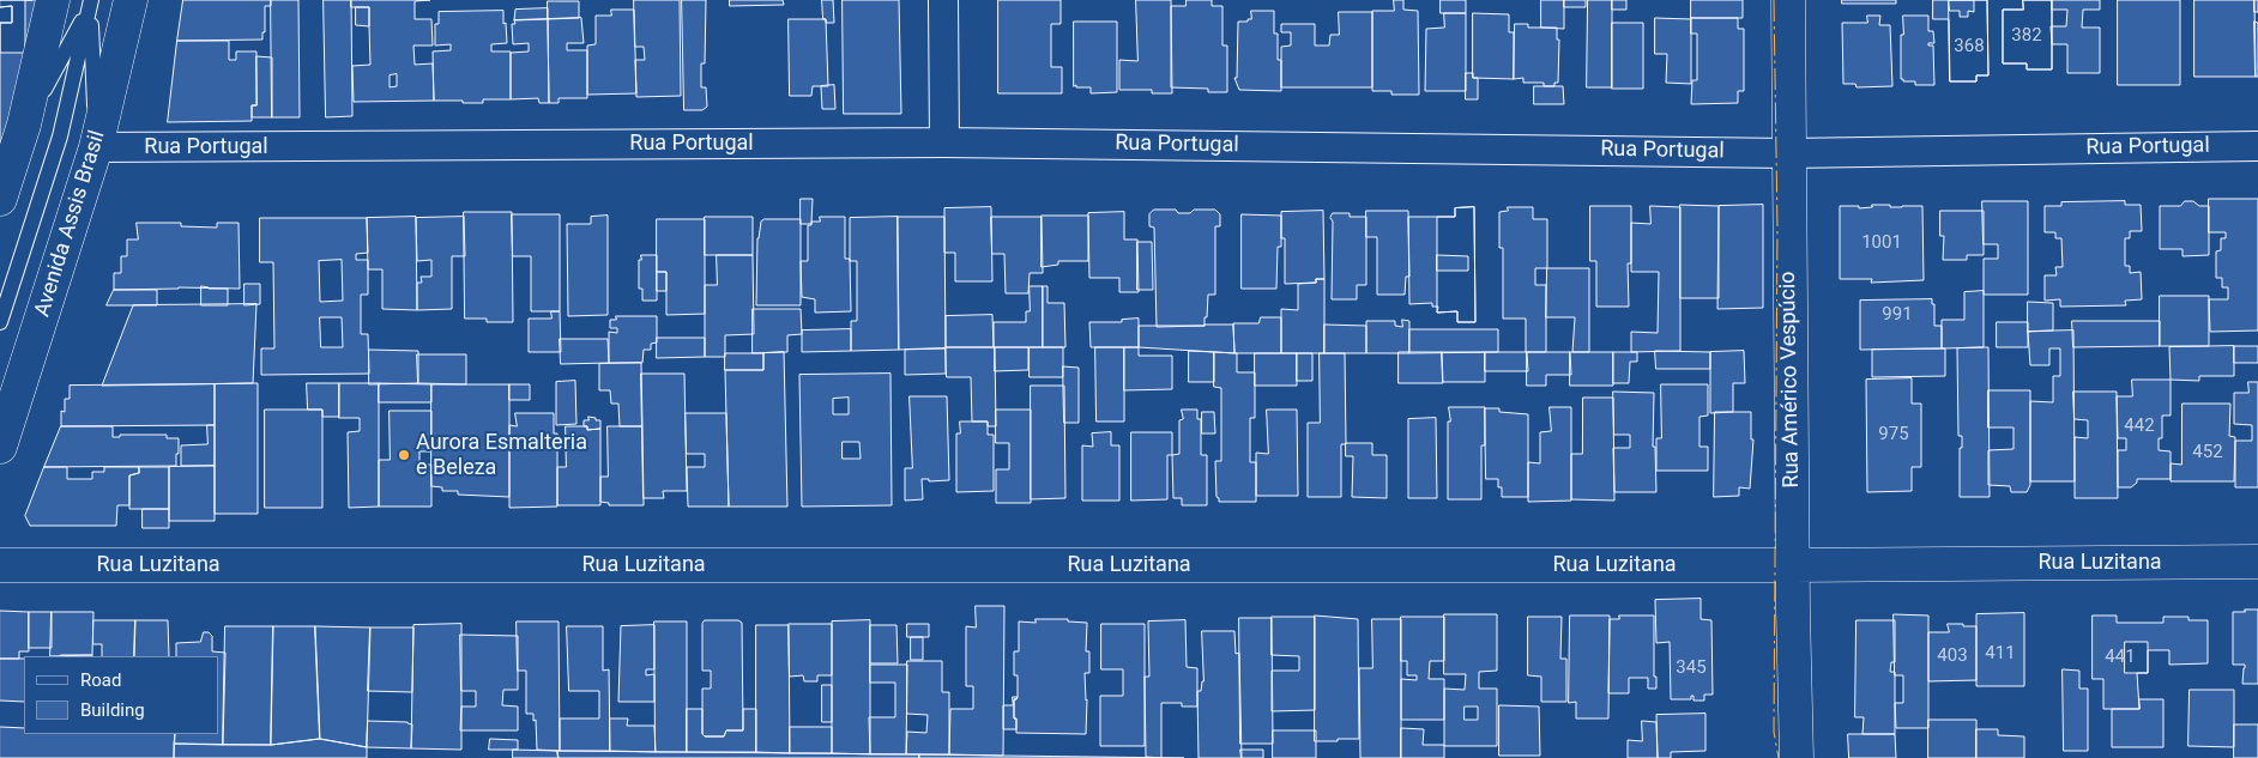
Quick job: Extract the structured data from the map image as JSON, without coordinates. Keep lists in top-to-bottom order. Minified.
{"streets":{"street":["Rua Portugal","Avenida Assis Brasil","Rua Américo Vespúcio","Rua Luzitana"]},"crossings":[["Rua Portugal","Avenida Assis Brasil"],["Rua Portugal","Rua Américo Vespúcio"],["Rua Américo Vespúcio","Rua Luzitana"]],"places":["Aurora Esmalteria e Beleza"],"house_numbers":["382","368","1001","991","442","975","452","411","403","441","345"],"legend":["Road","Building"]}
